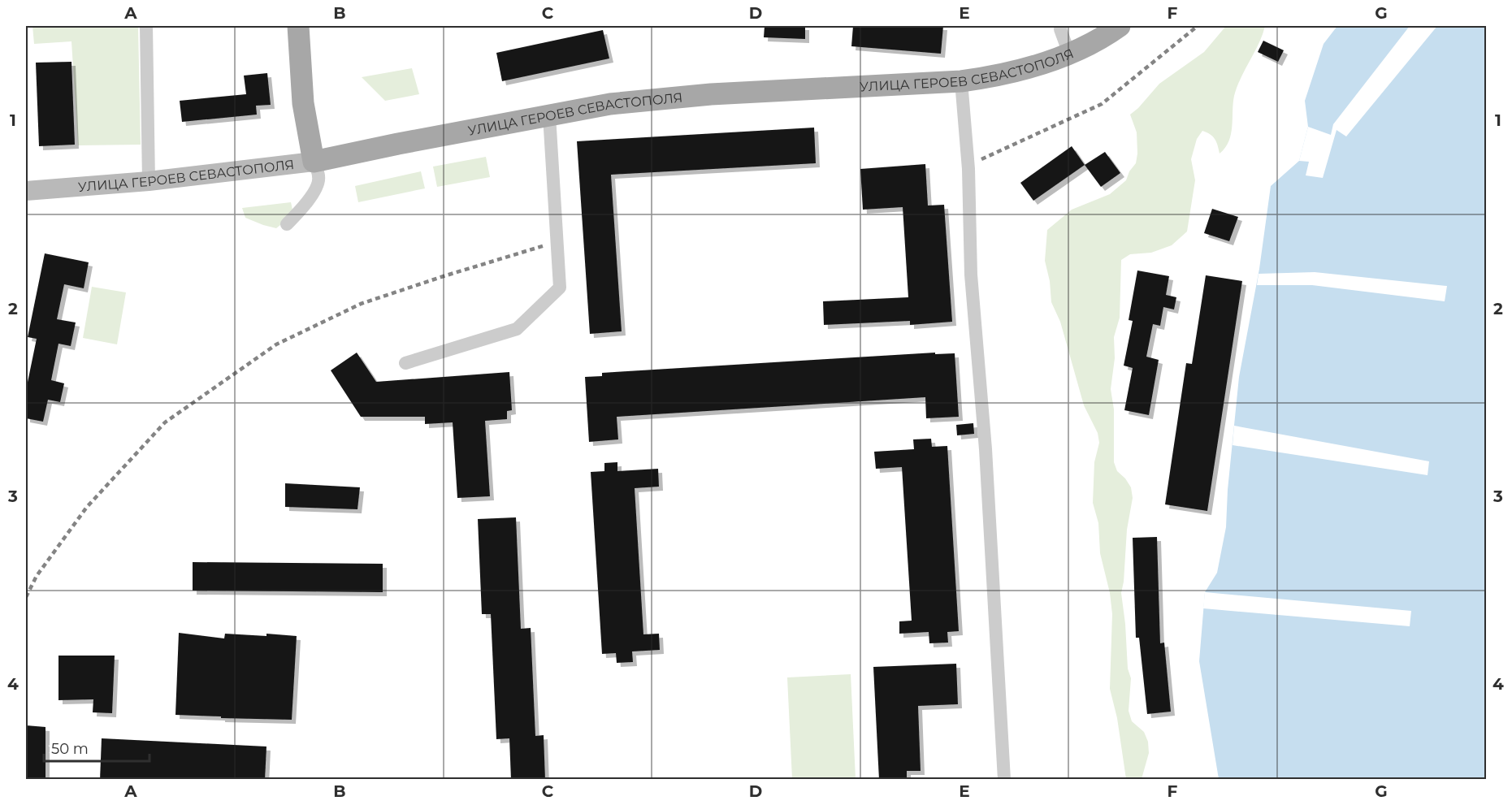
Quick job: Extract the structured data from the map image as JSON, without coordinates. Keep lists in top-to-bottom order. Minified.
{"streets":{"main road":["УЛИЦА ГЕРОЕВ СЕВАСТОПОЛЯ"]},"scale_bar":"50 m","grid":{"columns":["A","B","C","D","E","F","G"],"rows":["1","2","3","4"]}}
